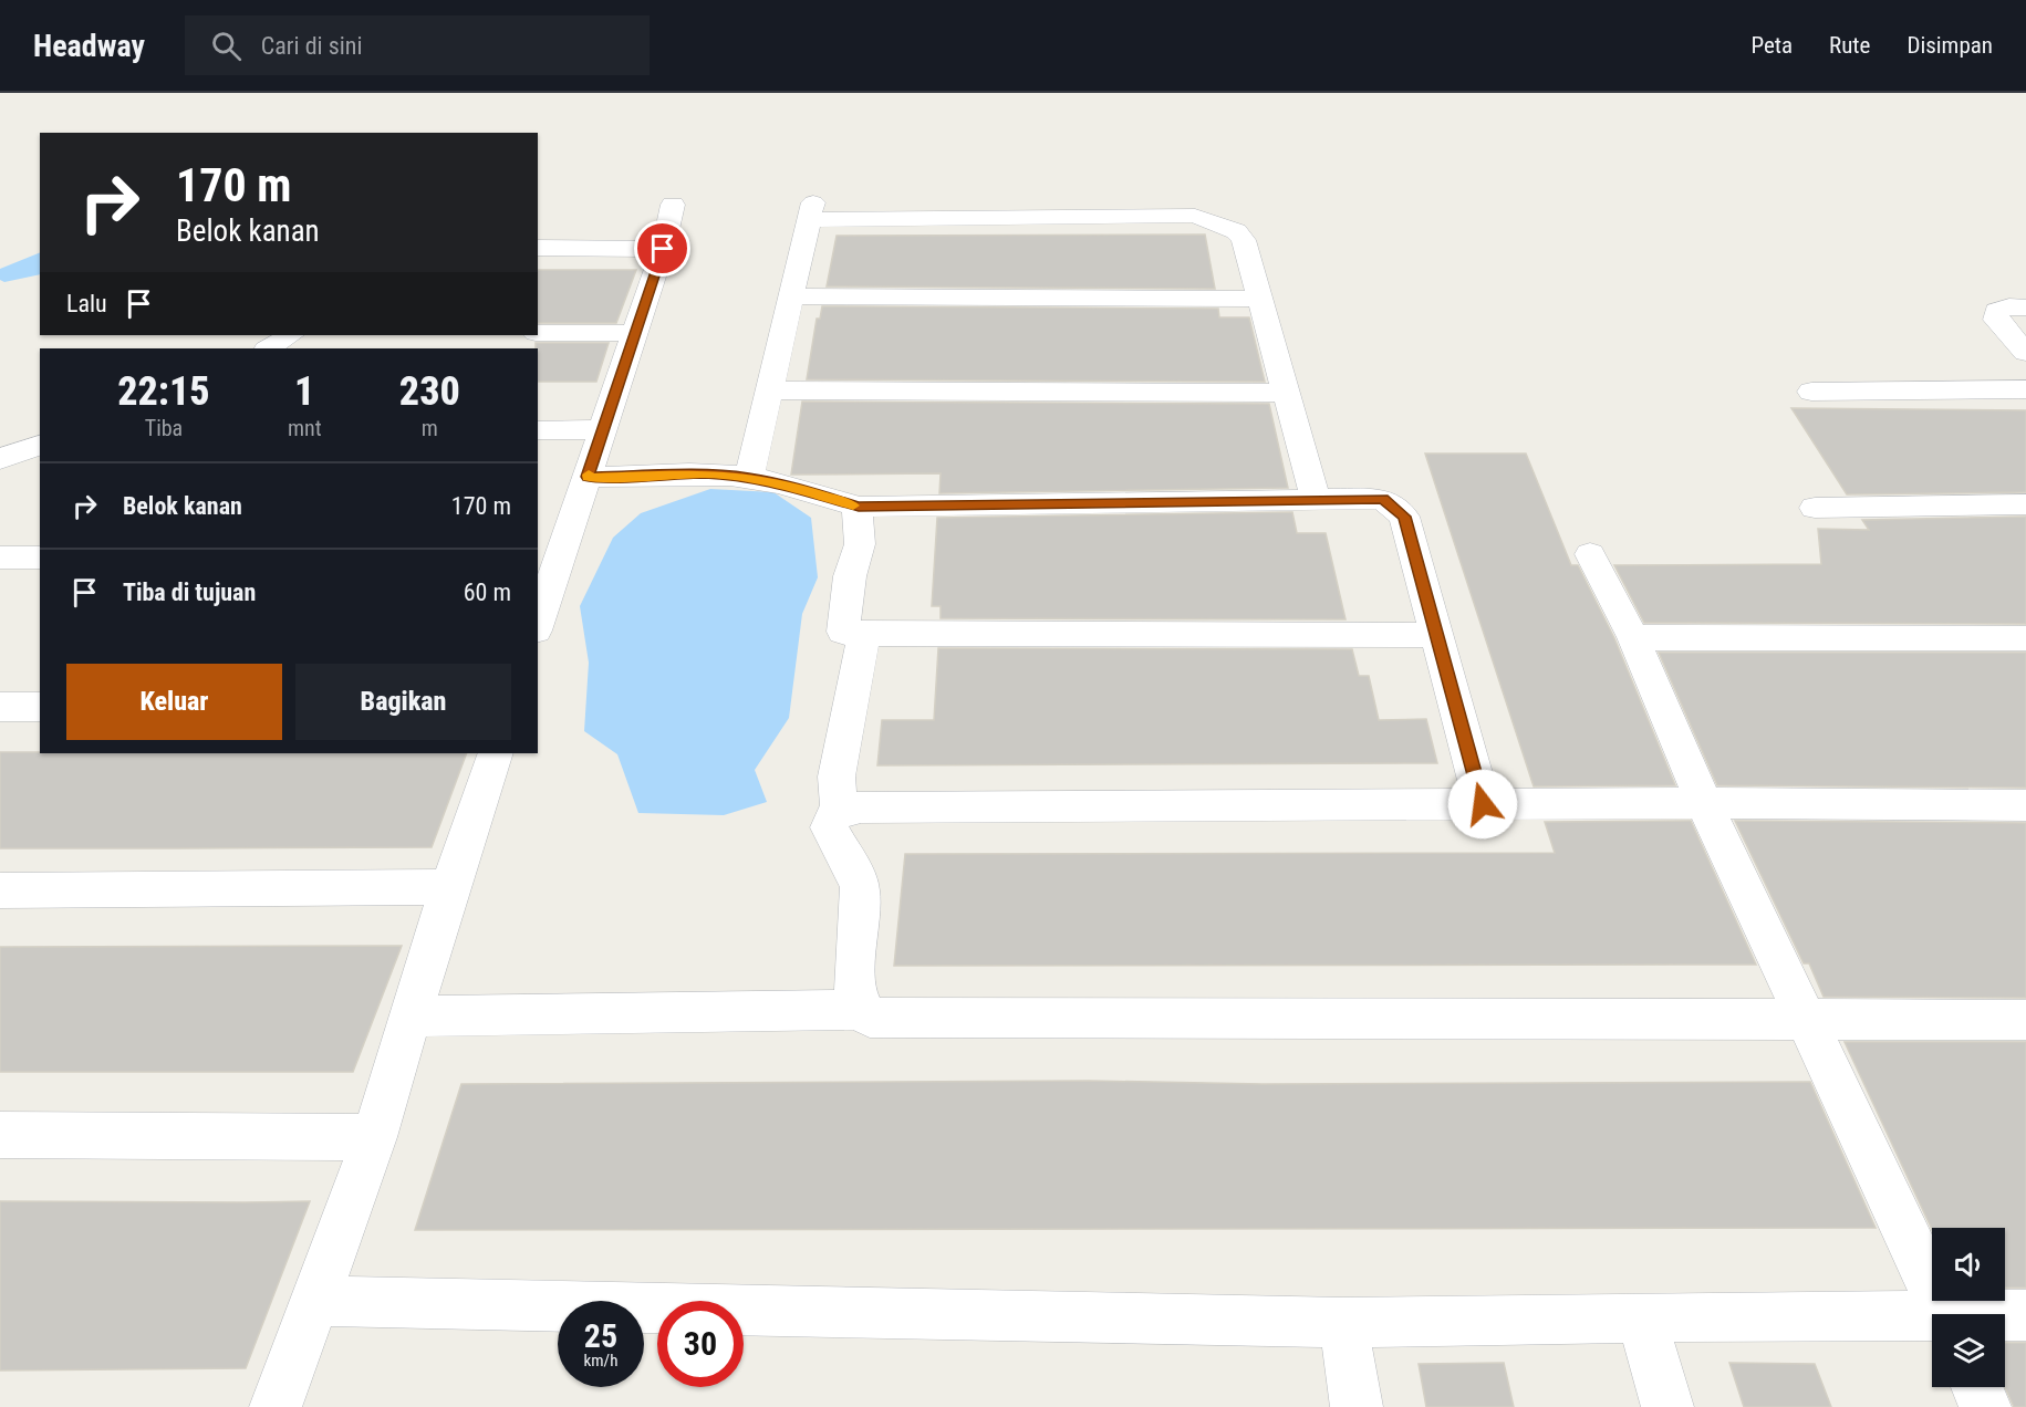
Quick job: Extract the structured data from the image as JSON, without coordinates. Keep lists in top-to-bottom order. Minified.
{"page":{"header":"Headway","search":"Cari di sini","nav":["Peta","Rute","Disimpan"],"turn":["170 m","Belok kanan"],"then":"Lalu","eta":["22:15","Tiba","1","mnt","230","m"],"list":[{"name":"Belok kanan","value":"170 m"},{"name":"Tiba di tujuan","value":"60 m"}],"buttons":["Keluar","Bagikan"],"speed":"25 km/h","limit":"30"}}
